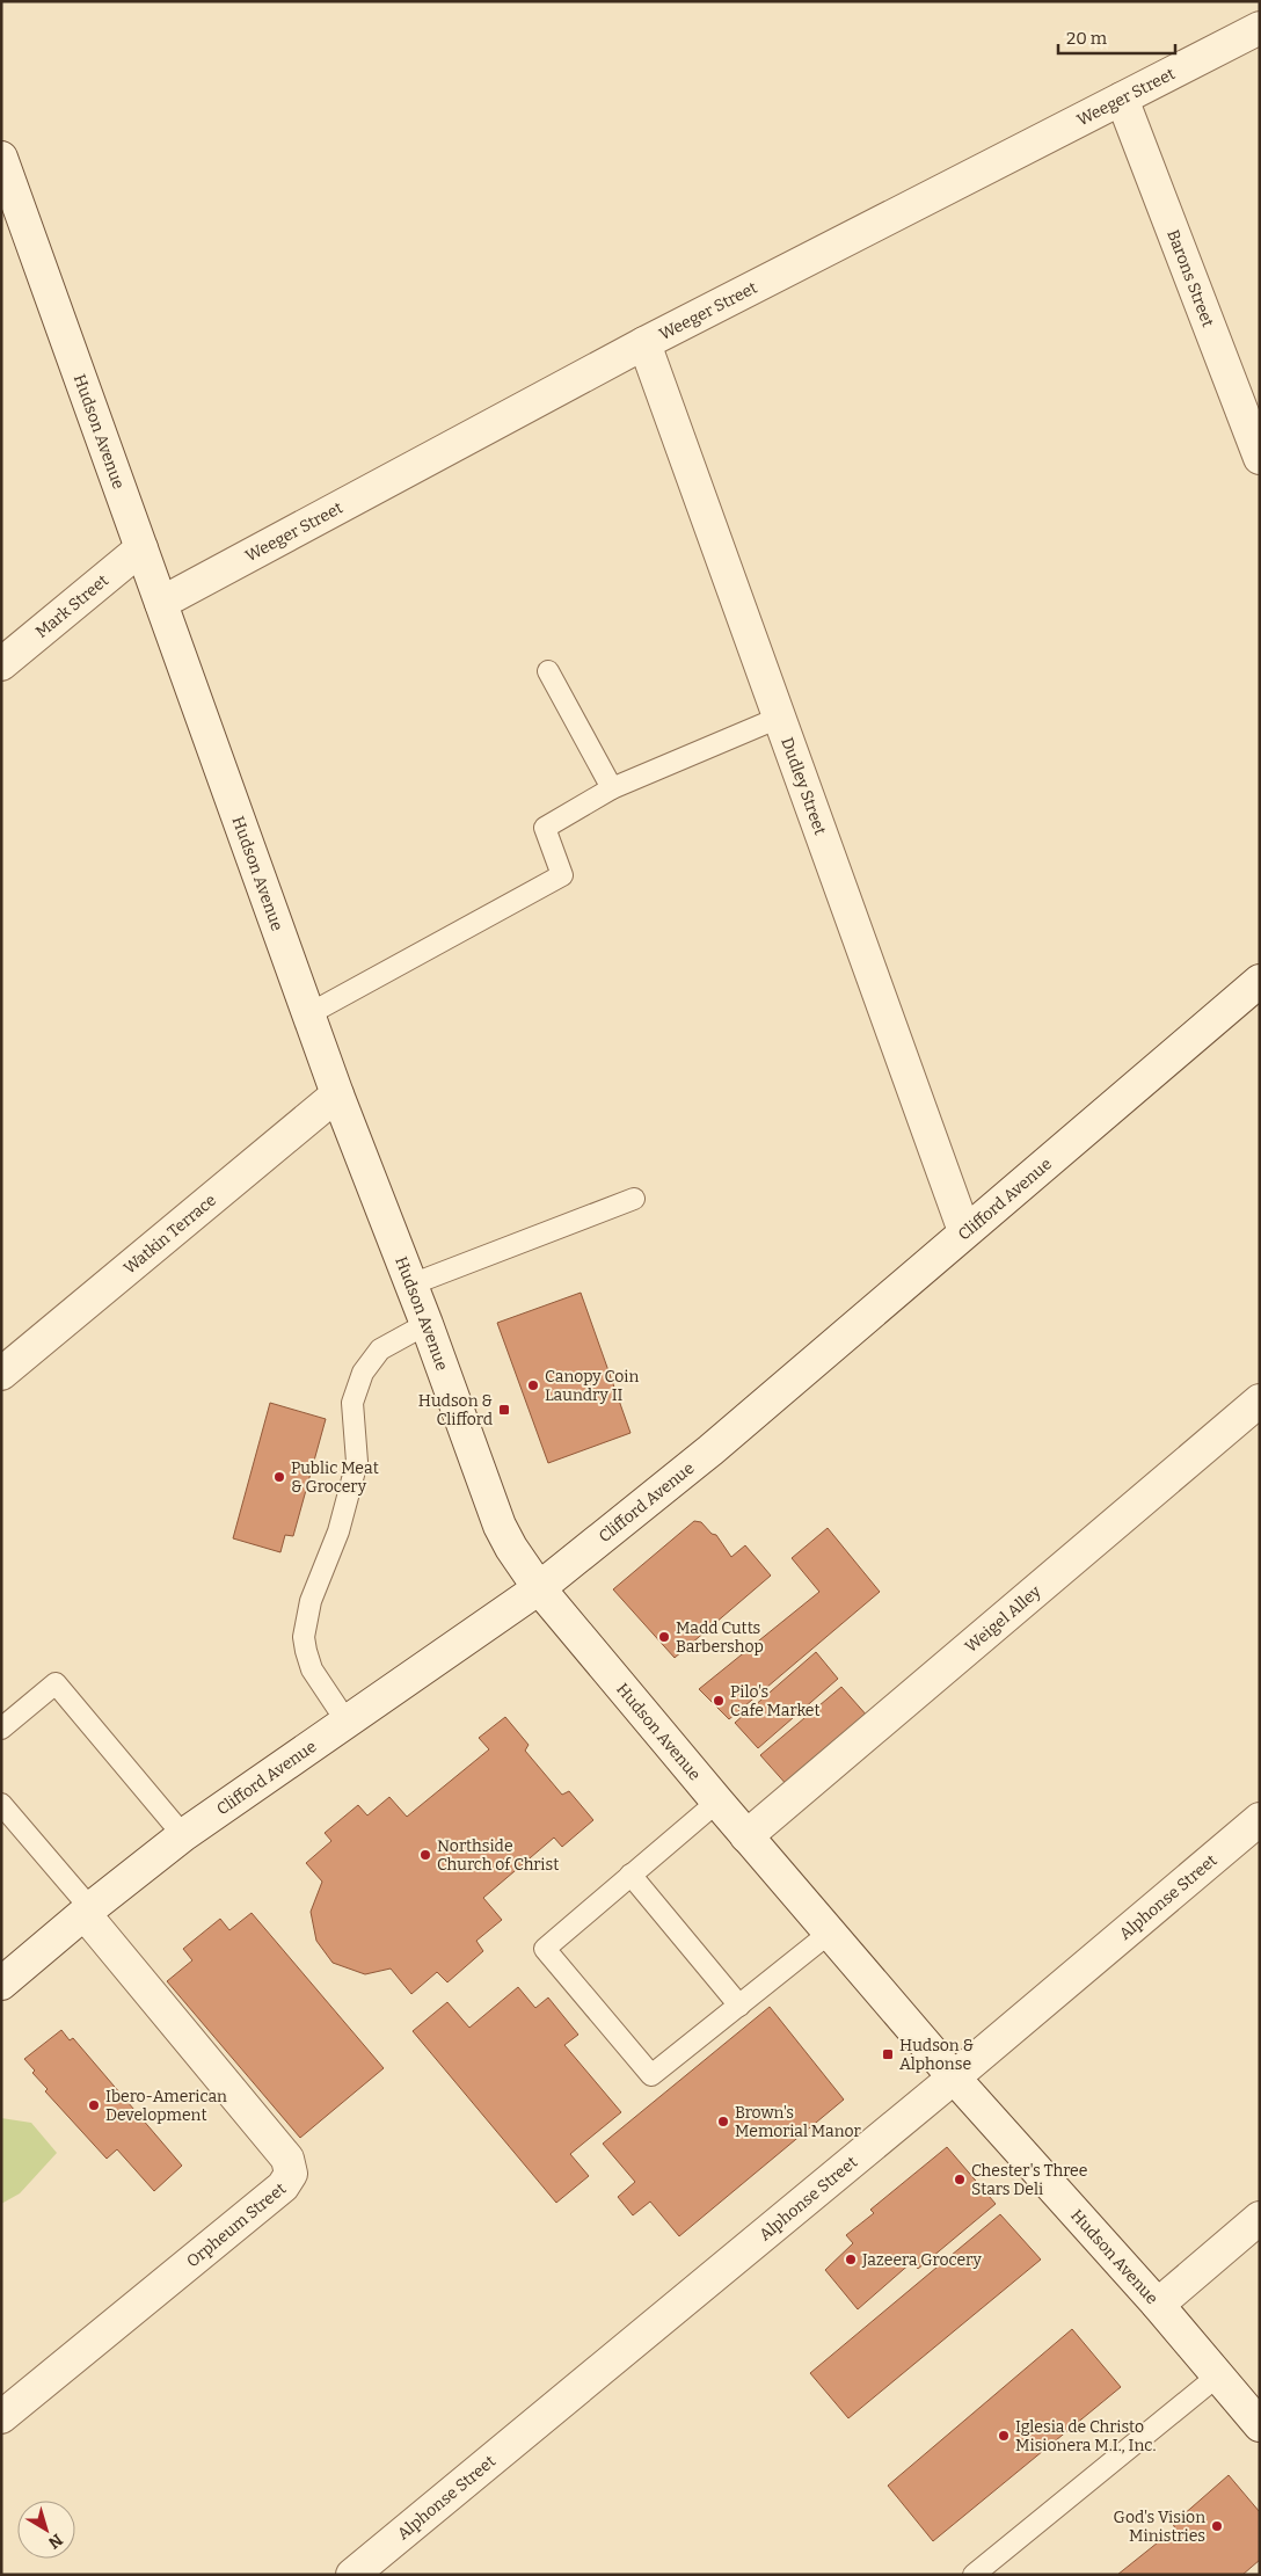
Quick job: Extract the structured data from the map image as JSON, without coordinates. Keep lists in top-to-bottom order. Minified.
{"streets":{"street":["Weeger Street","Barons Street","Hudson Avenue","Mark Street","Dudley Street","Clifford Avenue","Watkin Terrace","Weigel Alley","Alphonse Street","Orpheum Street"]},"crossings":[["Weeger Street","Barons Street"],["Weeger Street","Hudson Avenue"],["Weeger Street","Dudley Street"],["Hudson Avenue","Mark Street"],["Hudson Avenue","Clifford Avenue"],["Hudson Avenue","Watkin Terrace"],["Hudson Avenue","Weigel Alley"],["Hudson Avenue","Alphonse Street"],["Dudley Street","Clifford Avenue"],["Clifford Avenue","Orpheum Street"]],"places":{"other":["Canopy Coin Laundry II","Public Meat & Grocery","Madd Cutts Barbershop","Pilo's Cafe Market","Northside Church of Christ","Ibero-American Development","Brown's Memorial Manor","Chester's Three Stars Deli","Jazeera Grocery","Iglesia de Christo Misionera M.I., Inc.","God's Vision Ministries"],"transit":["Hudson & Clifford","Hudson & Alphonse"]},"scale_bar":"20 m","north":"bottom right"}
